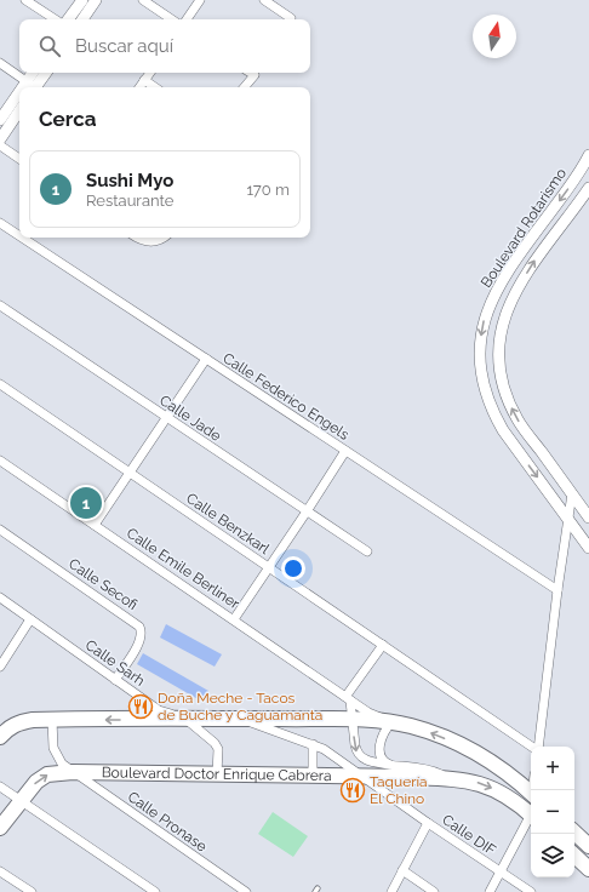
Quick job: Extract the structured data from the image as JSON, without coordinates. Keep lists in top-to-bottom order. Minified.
{"streets":{"main road":["Boulevard Doctor Enrique Cabrera"],"street":["Boulevard Rotarismo","Calle Federico Engels","Calle Jade","Calle Benzkarl","Calle Emile Berliner","Calle Secofi","Calle Sarh","Calle Pronase","Calle DIF"]},"crossings":[["Calle Secofi","Calle Sarh"],["Calle Sarh","Boulevard Doctor Enrique Cabrera"],["Boulevard Doctor Enrique Cabrera","Calle Pronase"],["Boulevard Doctor Enrique Cabrera","Calle DIF"]],"one_way":["Boulevard Rotarismo"],"places":{"restaurant":["Doña Meche - Tacos de Buche y Caguamanta","Taquería El Chino"]},"north":"top","page":{"search":"Buscar aquí","heading":"Cerca","list":[{"mark":"1","name":"Sushi Myo","note":"Restaurante","value":"170 m"}],"pins":"1","map_buttons":["+","−"]}}
